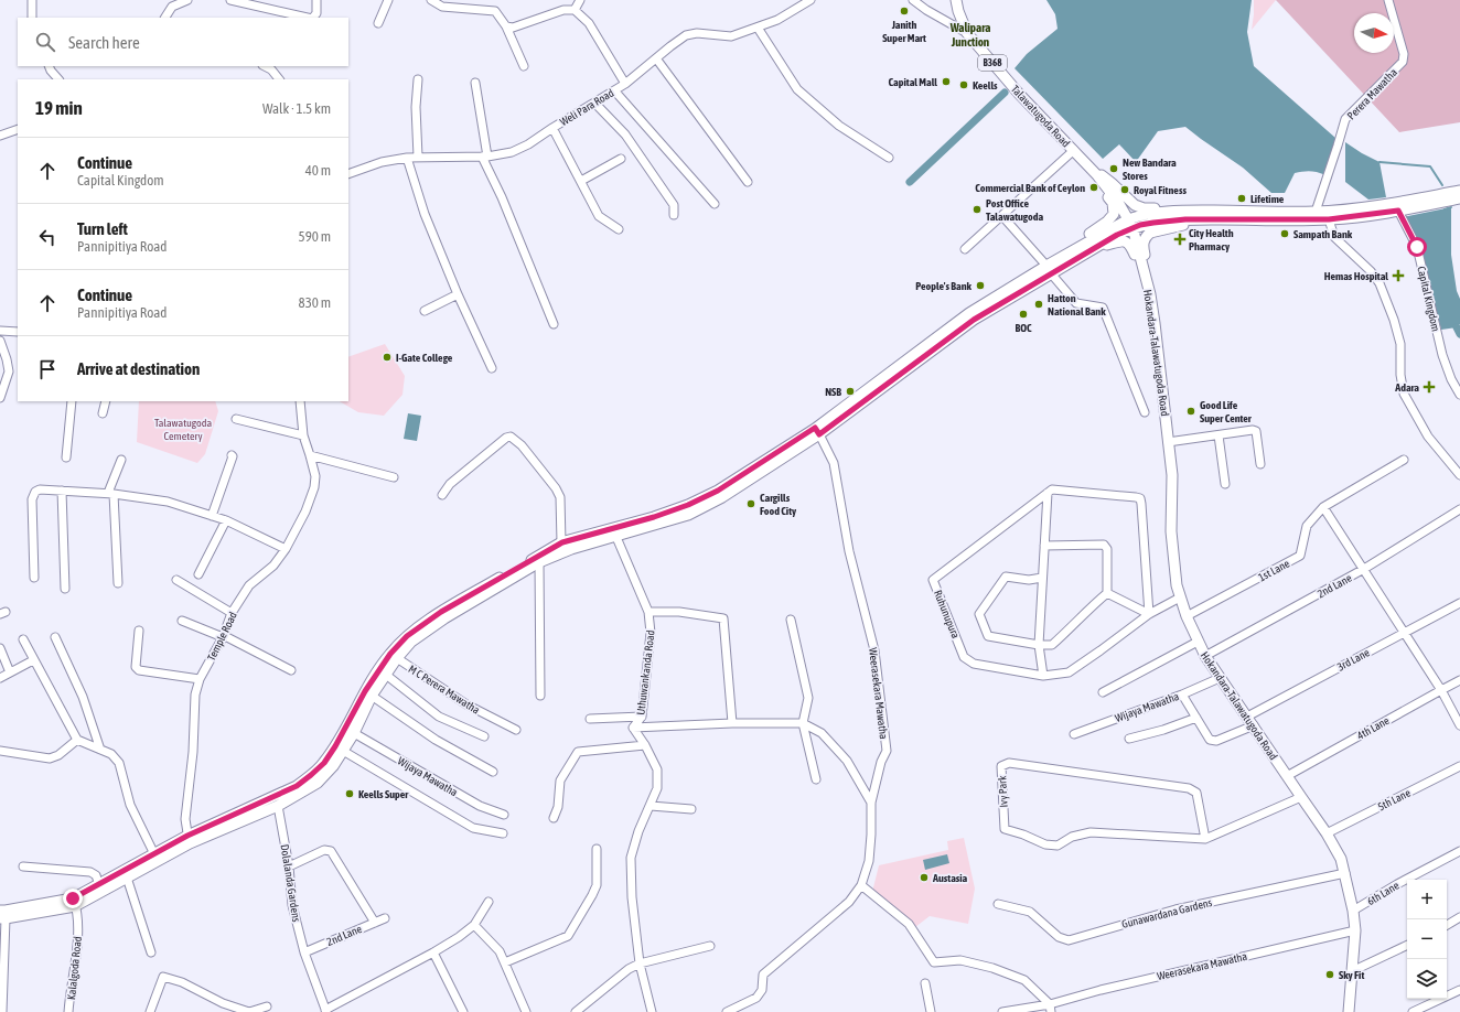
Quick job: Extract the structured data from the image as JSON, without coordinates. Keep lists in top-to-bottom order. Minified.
{"streets":{"main road":["B368","Talawatugoda Road","Hokandara-Talawatugoda Road"],"street":["Perera Mawatha","Weli Para Road","Capital Kingdom","1st Lane","2nd Lane","Ruhunupura","Temple Road","3rd Lane","Uthuwankanda Road","M C Perera Mawatha","Weerasekara Mawatha","Wijaya Mawatha","4th Lane","Ivy Park","5th Lane","Dolalanda Gardens","6th Lane","Gunawardana Gardens","Kalalgoda Road"]},"crossings":[["Talawatugoda Road","Hokandara-Talawatugoda Road"],["Hokandara-Talawatugoda Road","1st Lane"],["Hokandara-Talawatugoda Road","2nd Lane"],["Hokandara-Talawatugoda Road","Ruhunupura"],["Hokandara-Talawatugoda Road","3rd Lane"],["Hokandara-Talawatugoda Road","Weerasekara Mawatha"],["Hokandara-Talawatugoda Road","Wijaya Mawatha"],["Hokandara-Talawatugoda Road","4th Lane"],["Hokandara-Talawatugoda Road","Ivy Park"],["Hokandara-Talawatugoda Road","5th Lane"],["Hokandara-Talawatugoda Road","6th Lane"],["Hokandara-Talawatugoda Road","Gunawardana Gardens"],["2nd Lane","Dolalanda Gardens"]],"districts":["Walipara Junction"],"parks":["Talawatugoda Cemetery"],"places":{"other":["Janith Super Mart","Capital Mall","Keells","New Bandara Stores","Commercial Bank of Ceylon","Royal Fitness","Lifetime","Post Office Talawatugoda","Sampath Bank","People's Bank","Hatton National Bank","BOC","I-Gate College","NSB","Good Life Super Center","Cargills Food City","Keells Super","Austasia","Sky Fit"],"health":["City Health Pharmacy","Hemas Hospital","Adara"]},"north":"right","page":{"search":"Search here","heading":["19 min","Walk · 1.5 km"],"list":[["Continue","Capital Kingdom","40 m"],["Turn left","Pannipitiya Road","590 m"],["Continue","Pannipitiya Road","830 m"],"Arrive at destination"],"map_buttons":["+","−"]}}
